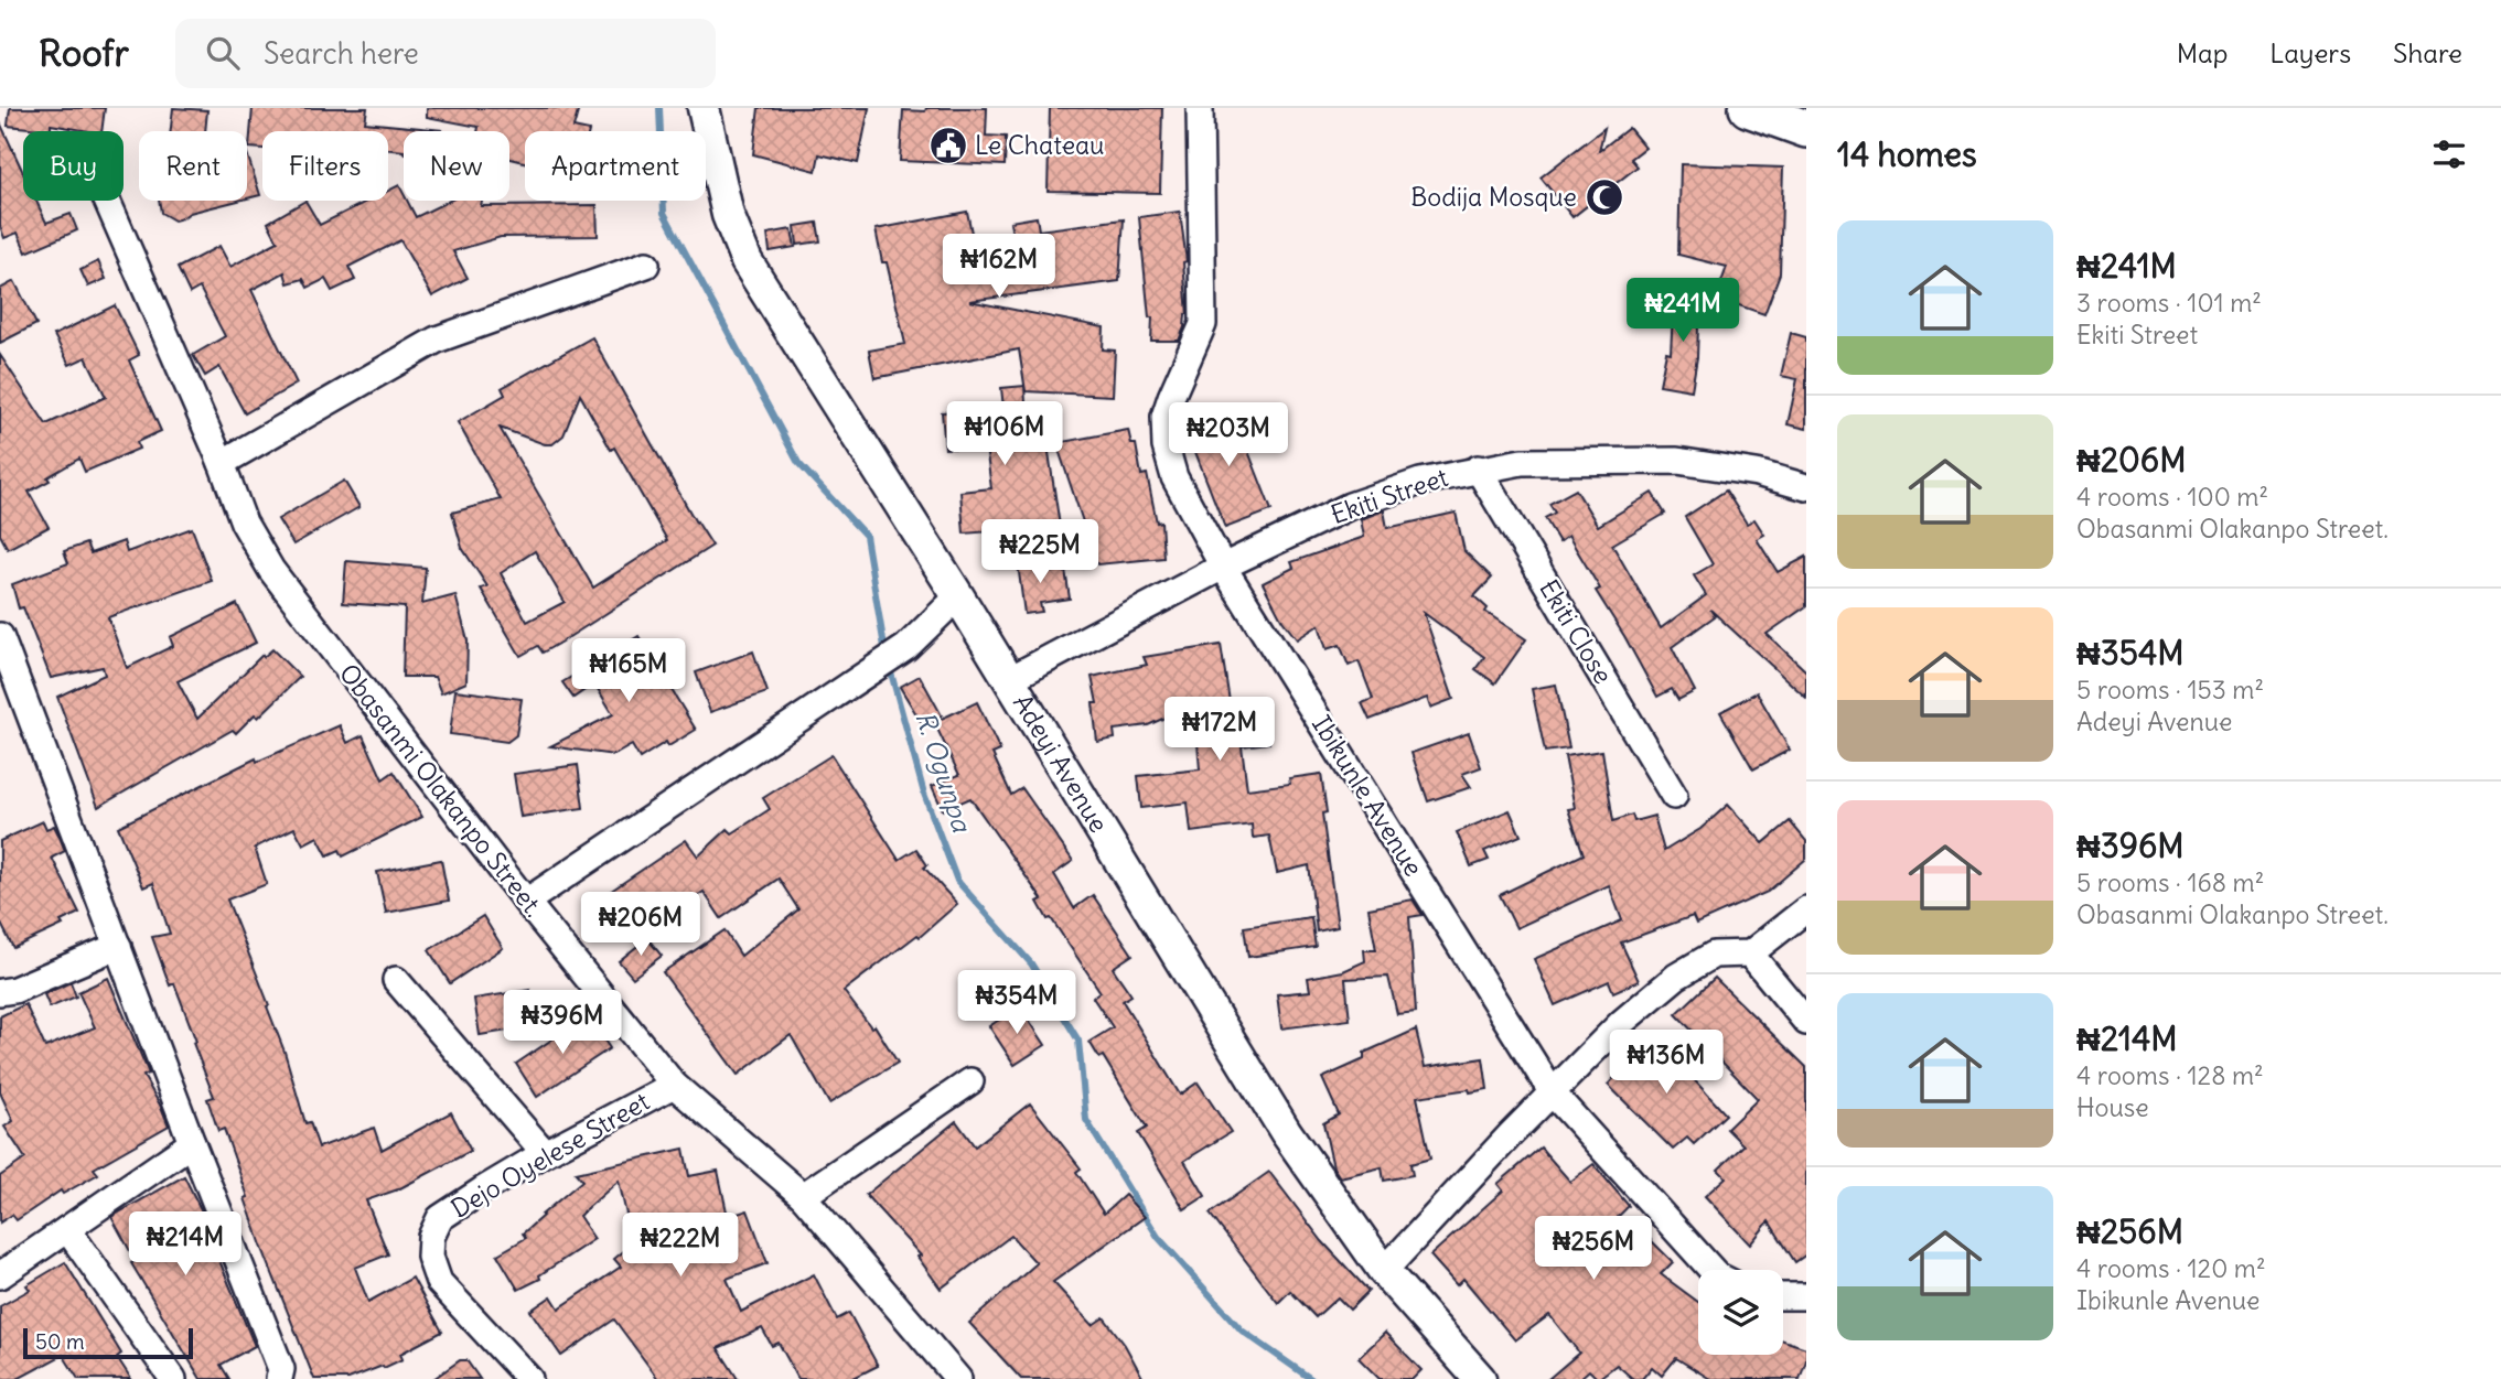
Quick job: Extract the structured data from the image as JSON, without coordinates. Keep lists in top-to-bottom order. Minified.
{"streets":{"street":["Ekiti Street","Ekiti Close","Adeyi Avenue","Obasanmi Olakanpo Street.","Ibikunle Avenue","Dejo Oyelese Street"]},"crossings":[["Ekiti Street","Ekiti Close"],["Ekiti Street","Adeyi Avenue"],["Ekiti Street","Ibikunle Avenue"],["Obasanmi Olakanpo Street.","Dejo Oyelese Street"]],"water":["R. Ogunpa"],"places":{"public building":["Le Chateau"],"mosque":["Bodija Mosque"]},"scale_bar":"50 m","page":{"header":"Roofr","search":"Search here","nav":["Map","Layers","Share"],"heading":"14 homes","chip":["Buy","Rent","Filters","New","Apartment"],"list":[{"name":"₦241M","note":"3 rooms · 101 m² · Ekiti Street"},{"name":"₦206M","note":"4 rooms · 100 m² · Obasanmi Olakanpo Street."},{"name":"₦354M","note":"5 rooms · 153 m² · Adeyi Avenue"},{"name":"₦396M","note":"5 rooms · 168 m² · Obasanmi Olakanpo Street."},{"name":"₦214M","note":"4 rooms · 128 m² · House"},{"name":"₦256M","note":"4 rooms · 120 m² · Ibikunle Avenue"}],"price":["₦162M","₦241M","₦106M","₦203M","₦225M","₦165M","₦172M","₦206M","₦354M","₦396M","₦136M","₦214M","₦222M","₦256M"],"scale":"50 m"}}
